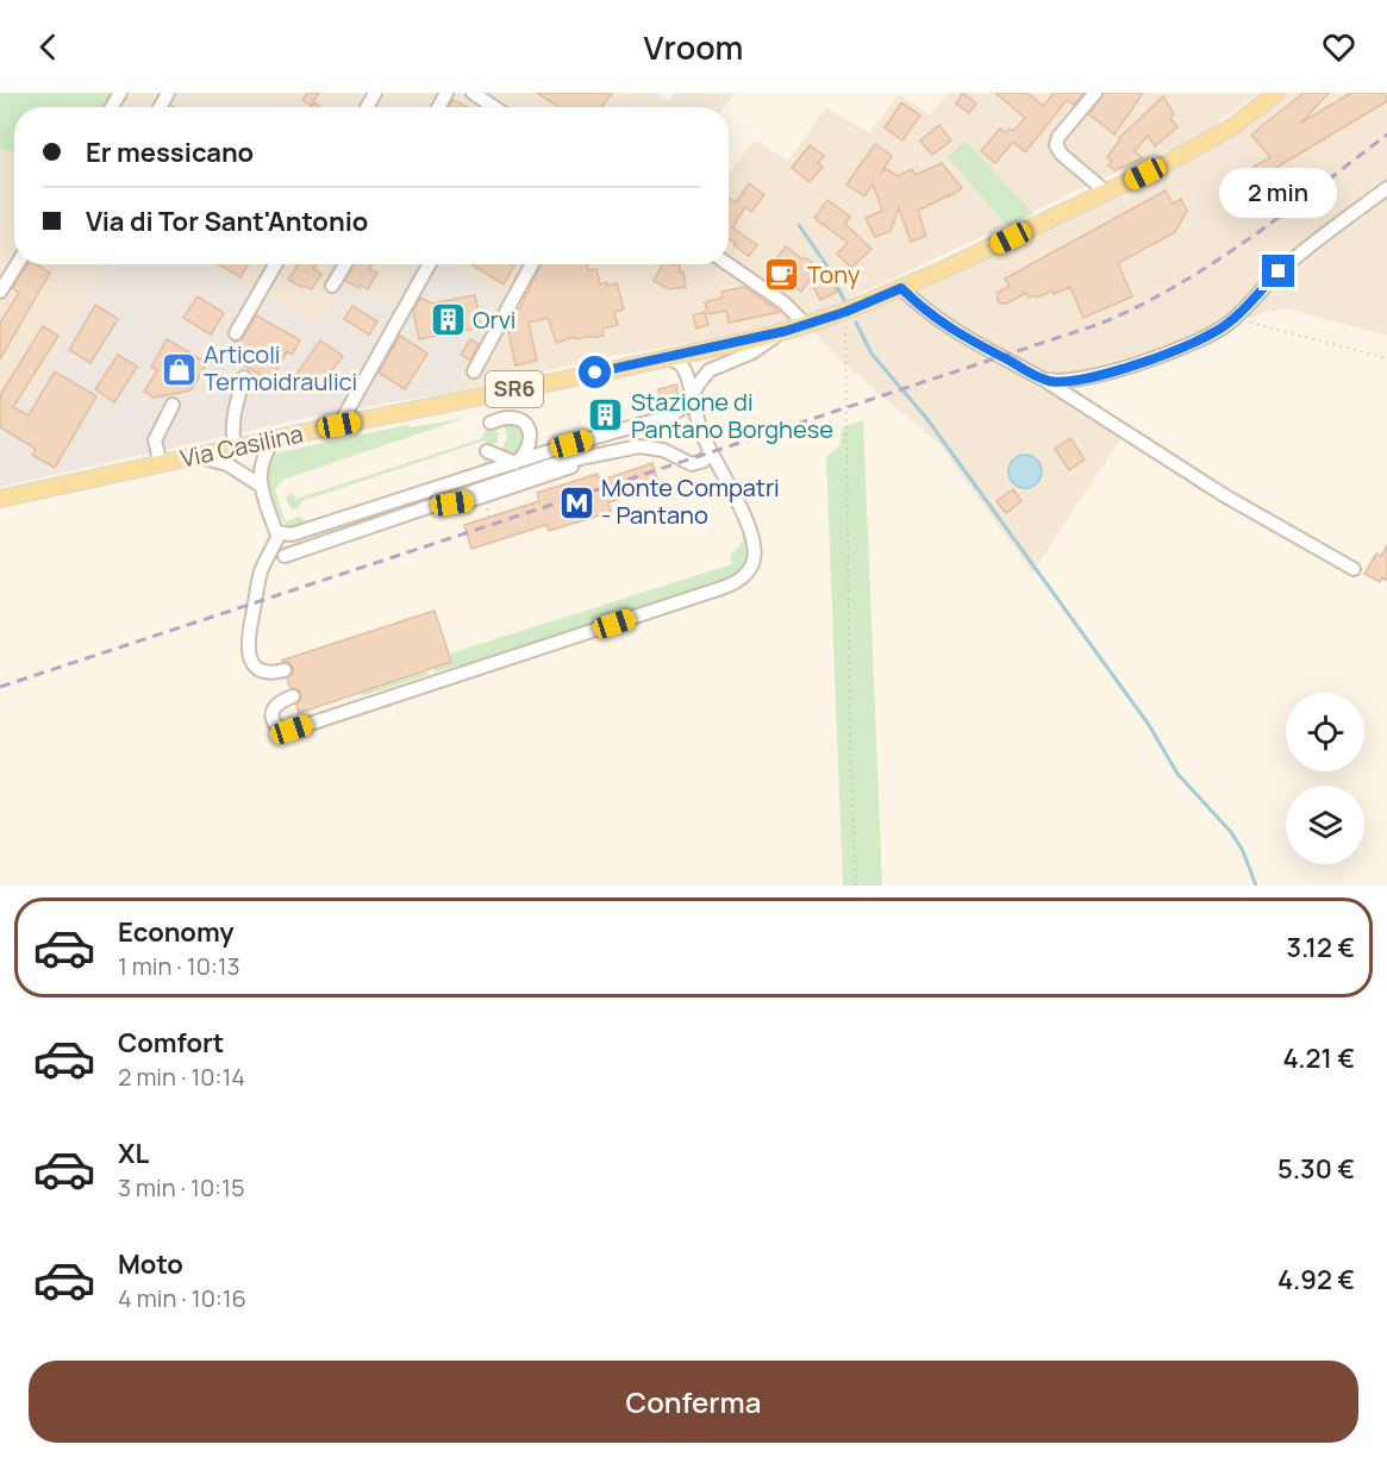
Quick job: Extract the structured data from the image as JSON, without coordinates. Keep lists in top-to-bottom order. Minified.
{"streets":{"main road":["SR6","Via Casilina"]},"places":{"cafe":["Tony"],"building":["Orvi","Stazione di Pantano Borghese"],"shop":["Articoli Termoidraulici"],"metro station":["Monte Compatri - Pantano"]},"page":{"header":"Vroom","banner":["Er messicano","Via di Tor Sant'Antonio"],"bubble":"2 min","list":[{"name":"Economy","note":"1 min · 10:13","value":"3.12 €"},{"name":"Comfort","note":"2 min · 10:14","value":"4.21 €"},{"name":"XL","note":"3 min · 10:15","value":"5.30 €"},{"name":"Moto","note":"4 min · 10:16","value":"4.92 €"}],"buttons":"Conferma"}}
